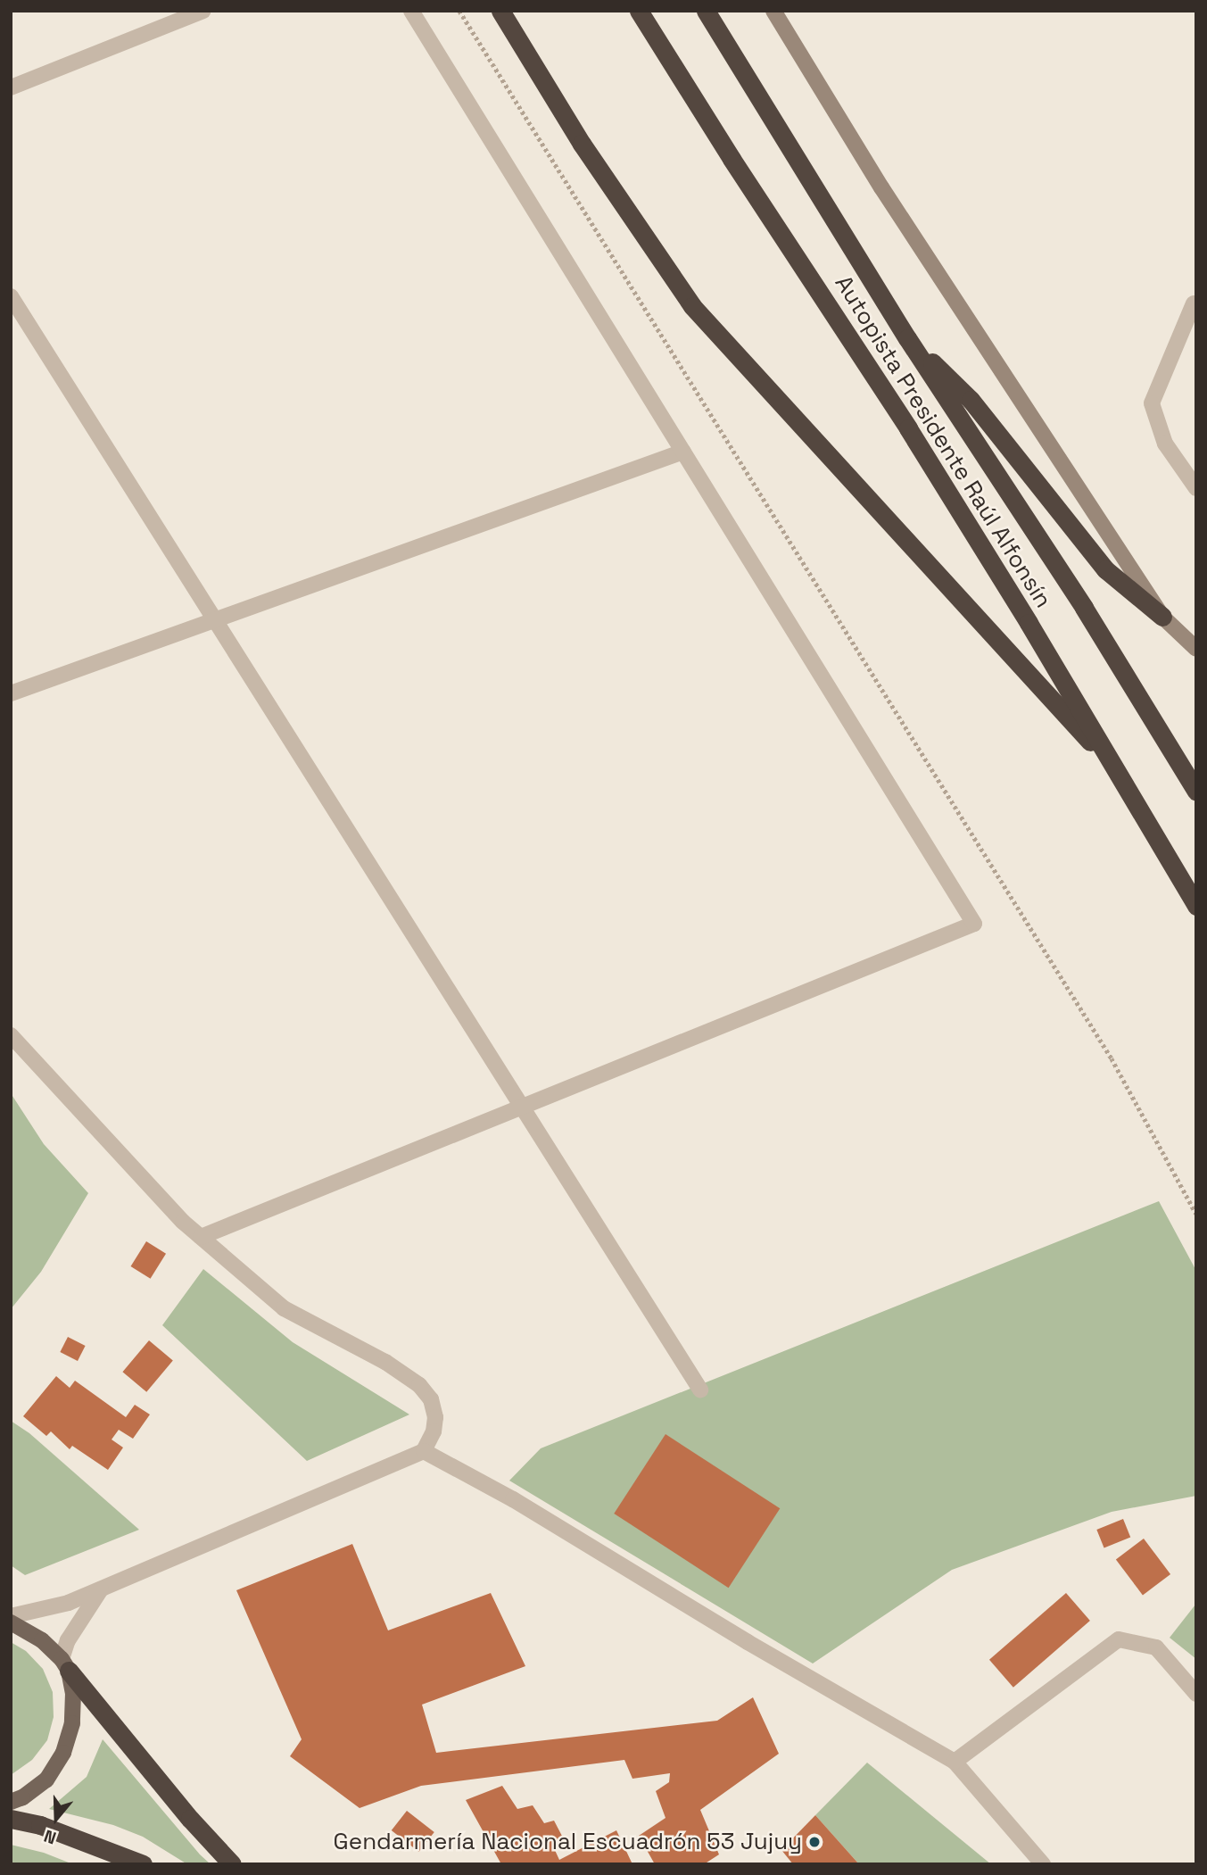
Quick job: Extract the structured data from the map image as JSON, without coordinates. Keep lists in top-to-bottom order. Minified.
{"streets":{"highway":["Autopista Presidente Raúl Alfonsín"]},"places":["Gendarmería Nacional Escuadrón 53 Jujuy"],"north":"bottom"}
